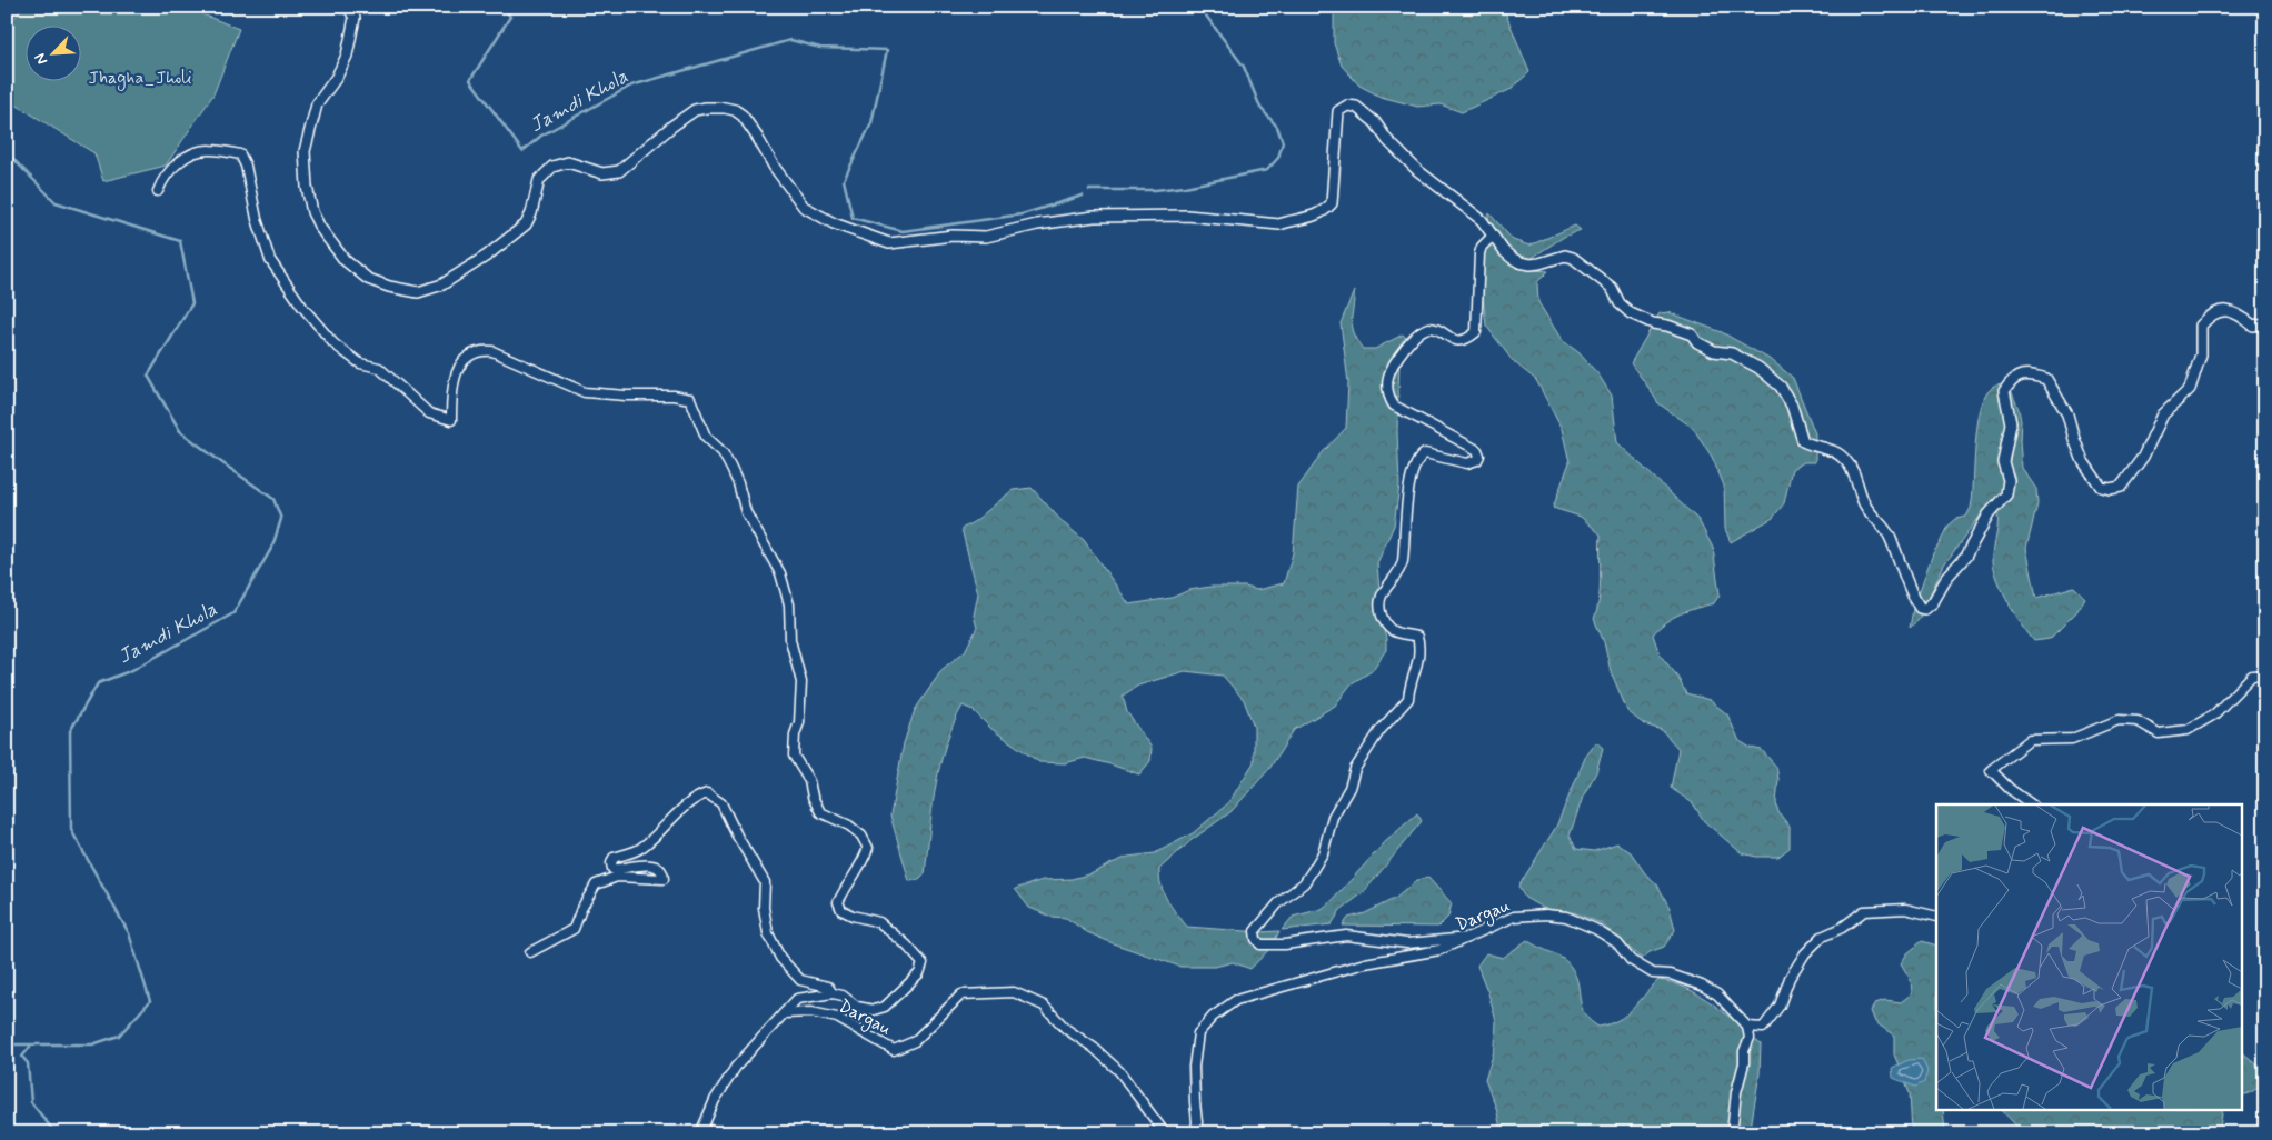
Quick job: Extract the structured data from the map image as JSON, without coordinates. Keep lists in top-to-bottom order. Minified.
{"streets":{"street":["Dargau"]},"water":["Jamdi Khola"],"parks":["Jhagha_Jholi"],"north":"bottom left"}
